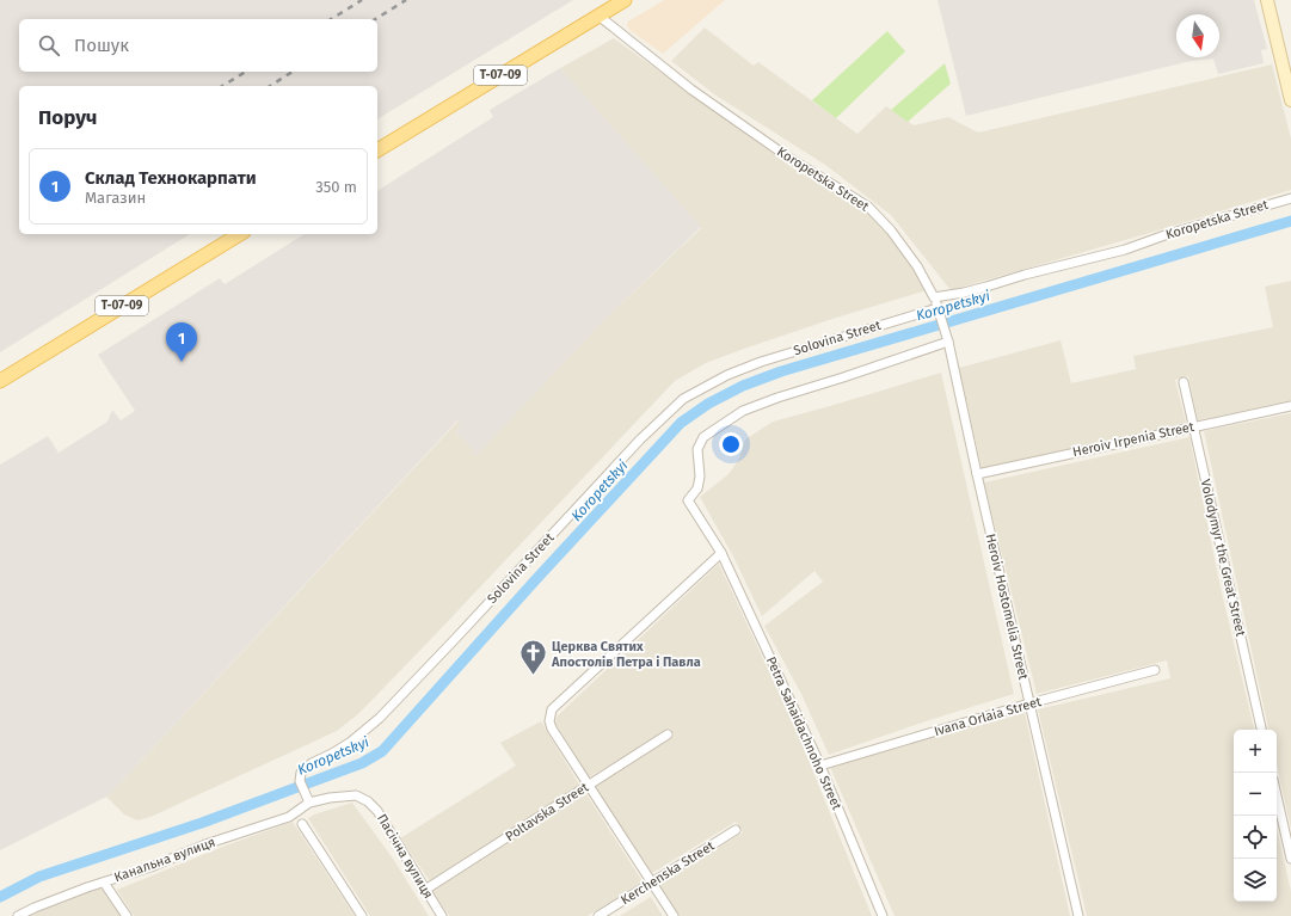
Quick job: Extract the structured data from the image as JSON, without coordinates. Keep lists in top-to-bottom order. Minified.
{"streets":{"main road":["Т-07-09"],"street":["Koropetska Street","Solovina Street","Heroiv Irpenia Street","Volodymyr the Great Street","Heroiv Hostomelia Street","Ivana Orlaia Street","Petra Sahaidachnoho Street","Poltavska Street","Пасічна вулиця","Канальна вулиця","Kerchenska Street"]},"crossings":[["Т-07-09","Koropetska Street"],["Koropetska Street","Heroiv Hostomelia Street"],["Solovina Street","Heroiv Hostomelia Street"],["Solovina Street","Пасічна вулиця"],["Solovina Street","Канальна вулиця"],["Heroiv Irpenia Street","Volodymyr the Great Street"],["Heroiv Irpenia Street","Heroiv Hostomelia Street"],["Heroiv Hostomelia Street","Ivana Orlaia Street"],["Heroiv Hostomelia Street","Petra Sahaidachnoho Street"],["Ivana Orlaia Street","Petra Sahaidachnoho Street"],["Poltavska Street","Пасічна вулиця"],["Пасічна вулиця","Канальна вулиця"]],"water":["Koropetskyi"],"places":{"church":["Церква Святих Апостолів Петра і Павла"]},"north":"bottom","page":{"search":"Пошук","heading":"Поруч","list":[{"mark":"1","name":"Склад Технокарпати","note":"Магазин","value":"350 m"}],"pins":"1","map_buttons":["+","−"]}}
